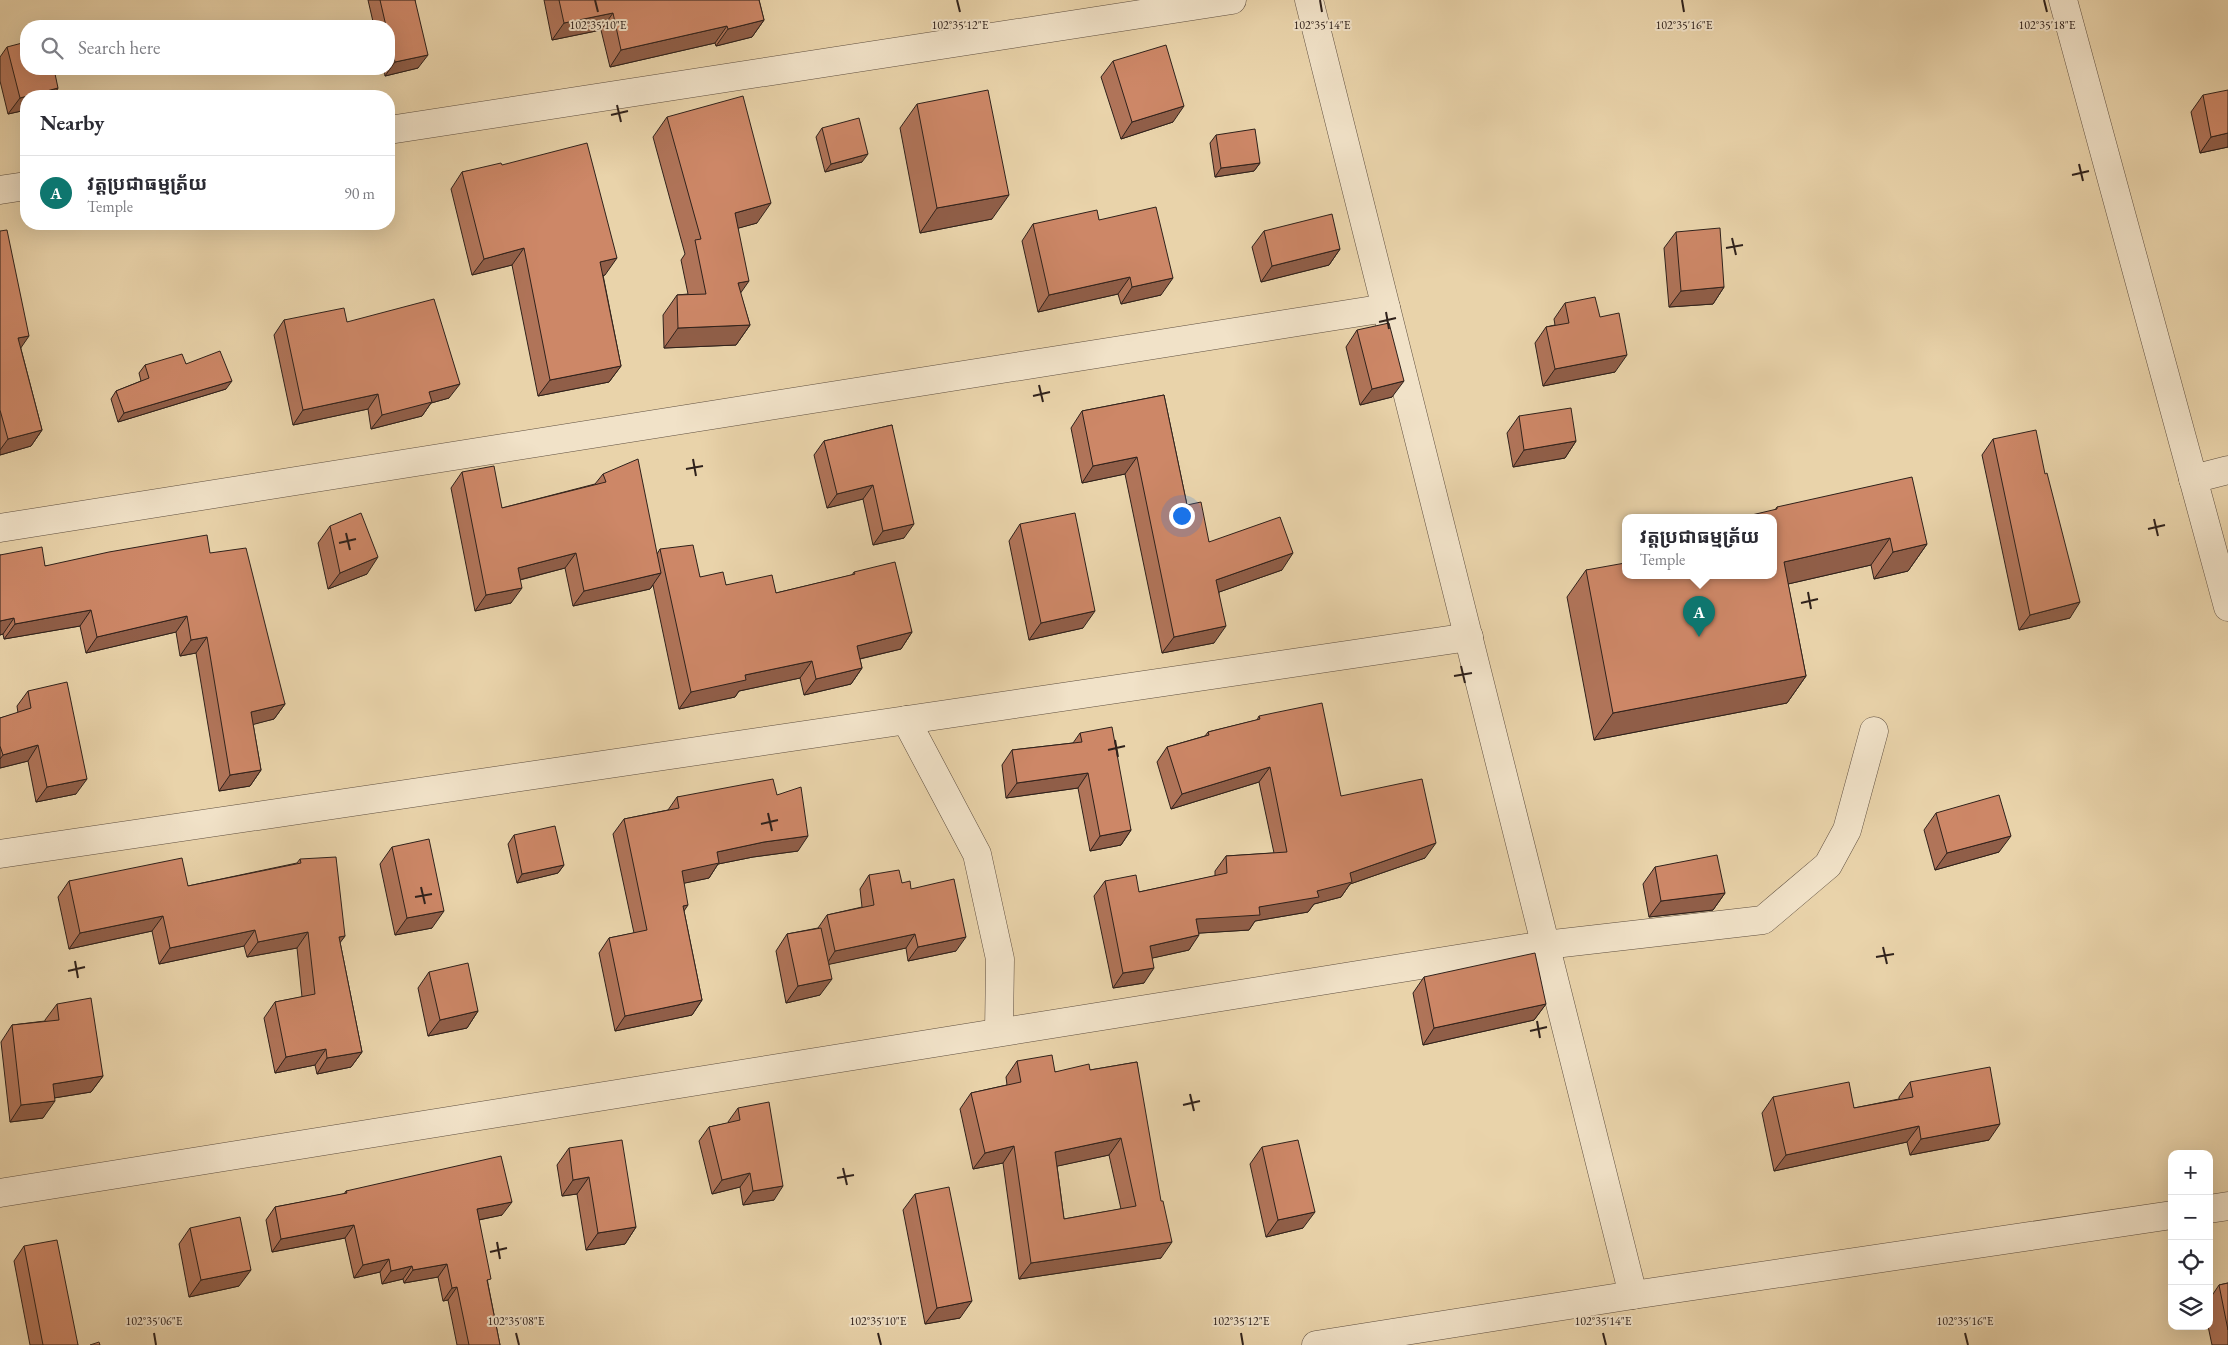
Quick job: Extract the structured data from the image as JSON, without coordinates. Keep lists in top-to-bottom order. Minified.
{"page":{"search":"Search here","heading":"Nearby","list":[{"mark":"A","name":"វត្តប្រជាធម្មត្រ័យ","note":"Temple","value":"90 m"}],"popup":["វត្តប្រជាធម្មត្រ័យ","Temple"],"pins":"A","map_buttons":["+","−"]},"coordinates":["102°35'14\"E","102°35'10\"E","102°35'12\"E","102°35'16\"E","102°35'18\"E","102°35'06\"E","102°35'08\"E"]}
